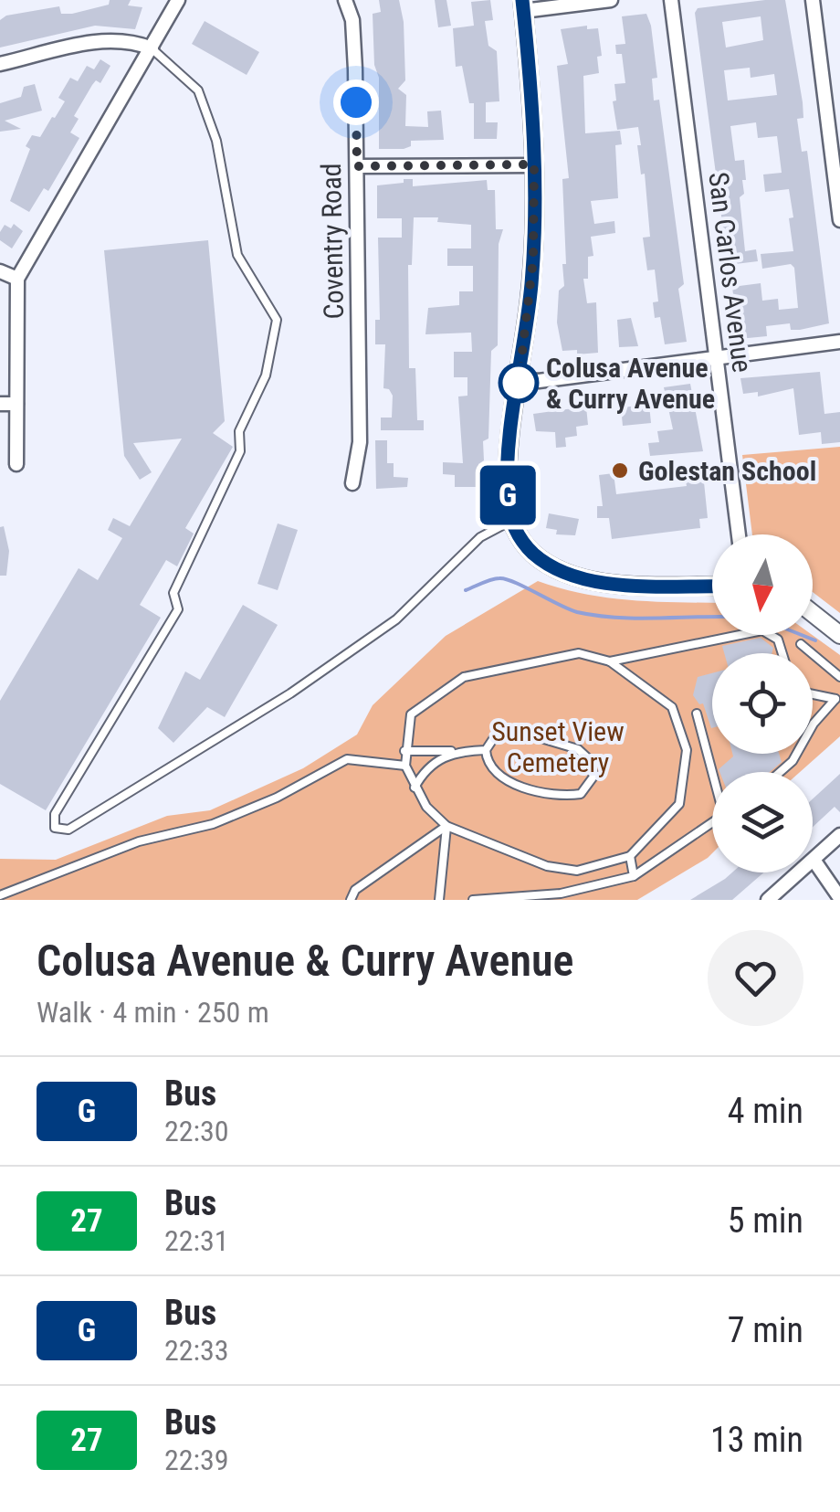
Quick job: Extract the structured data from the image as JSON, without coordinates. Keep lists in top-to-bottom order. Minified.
{"streets":{"street":["Coventry Road","San Carlos Avenue"]},"parks":["Sunset View Cemetery"],"places":["Colusa Avenue & Curry Avenue","Golestan School"],"lines":["bus line G"],"north":"bottom","page":{"on_map":"G","heading":["Colusa Avenue & Curry Avenue","Walk · 4 min · 250 m"],"list":[{"mark":"G","name":"Bus","note":"22:30","value":"4 min"},{"mark":"27","name":"Bus","note":"22:31","value":"5 min"},{"mark":"G","name":"Bus","note":"22:33","value":"7 min"},{"mark":"27","name":"Bus","note":"22:39","value":"13 min"}]}}
